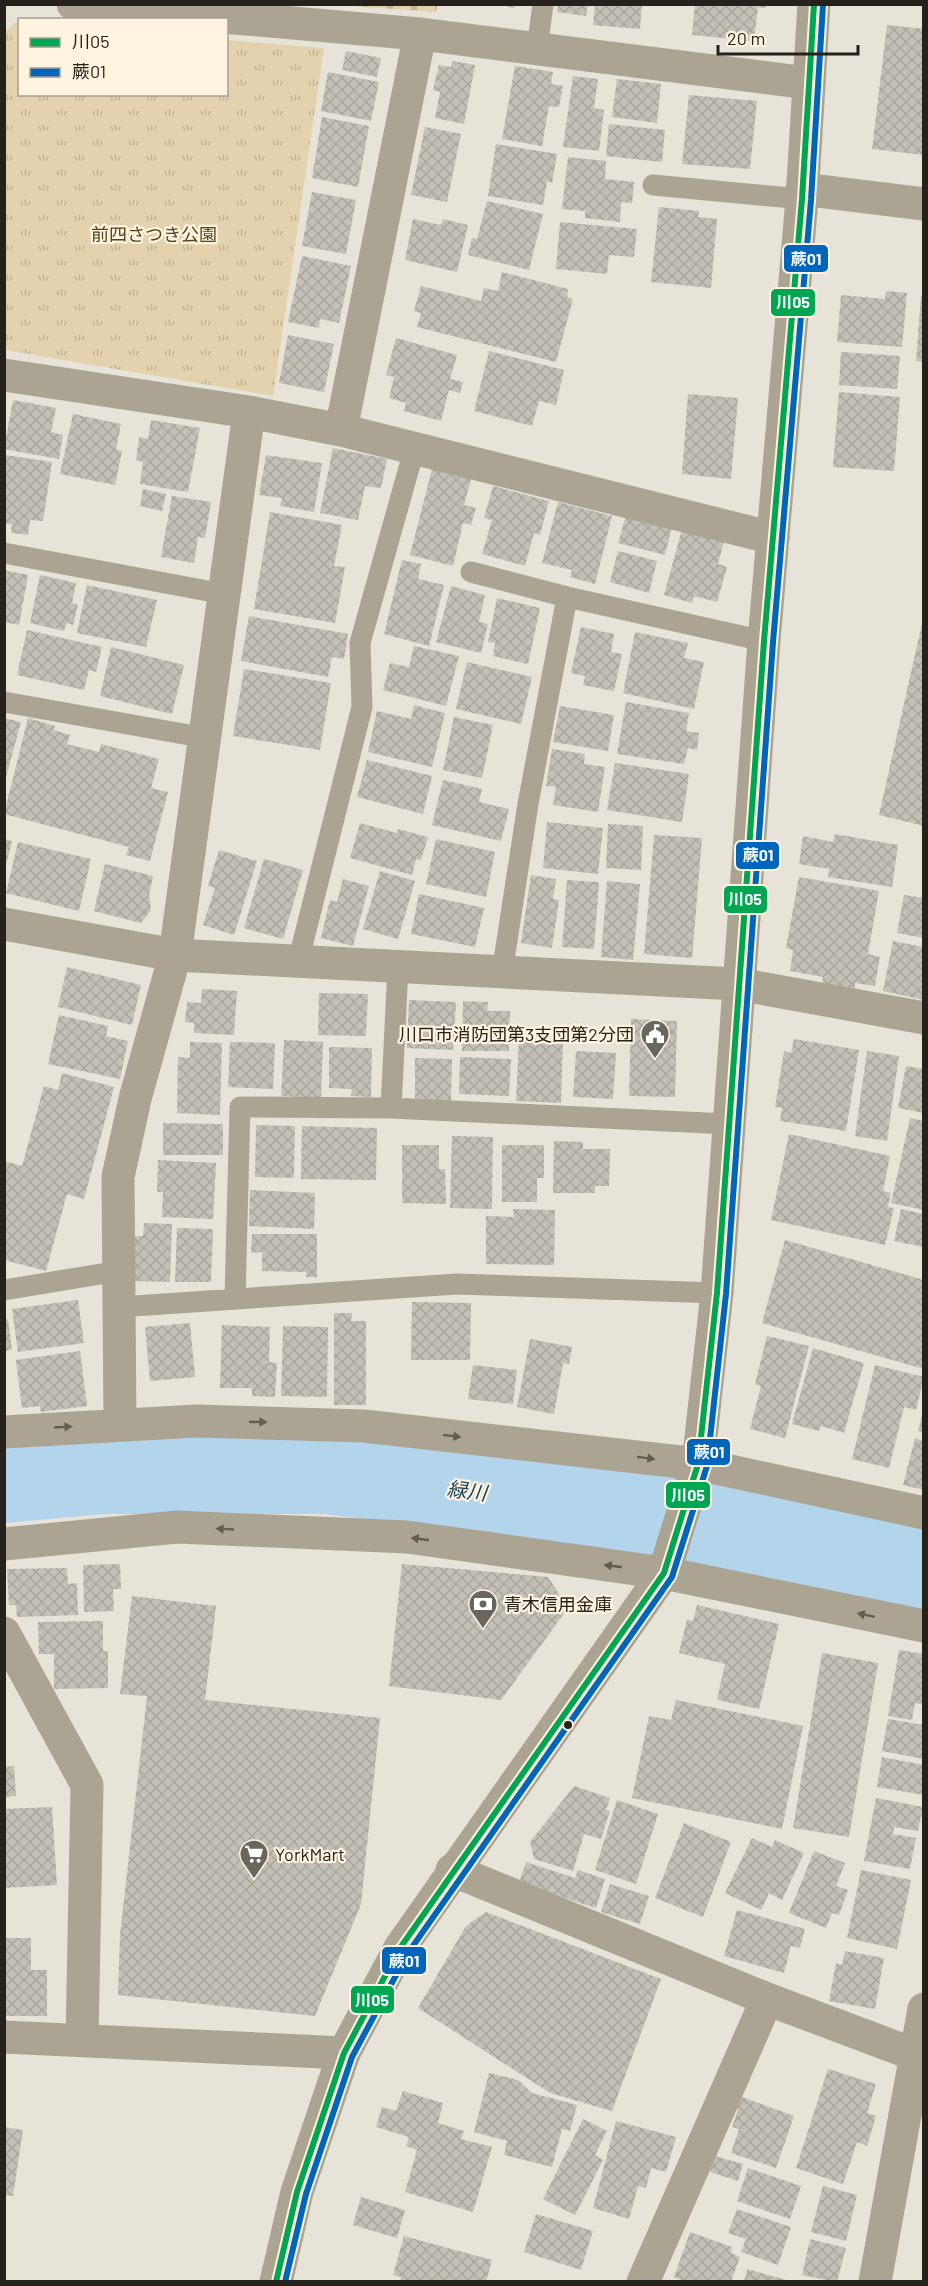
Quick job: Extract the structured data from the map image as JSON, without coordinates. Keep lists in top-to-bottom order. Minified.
{"water":["緑川"],"parks":["前四さつき公園"],"places":{"public building":["川口市消防団第3支団第2分団"],"bank":["青木信用金庫"],"supermarket":["YorkMart"]},"lines":["transit line 川05","transit line 蕨01"],"legend":["川05","蕨01"],"scale_bar":"20 m"}
